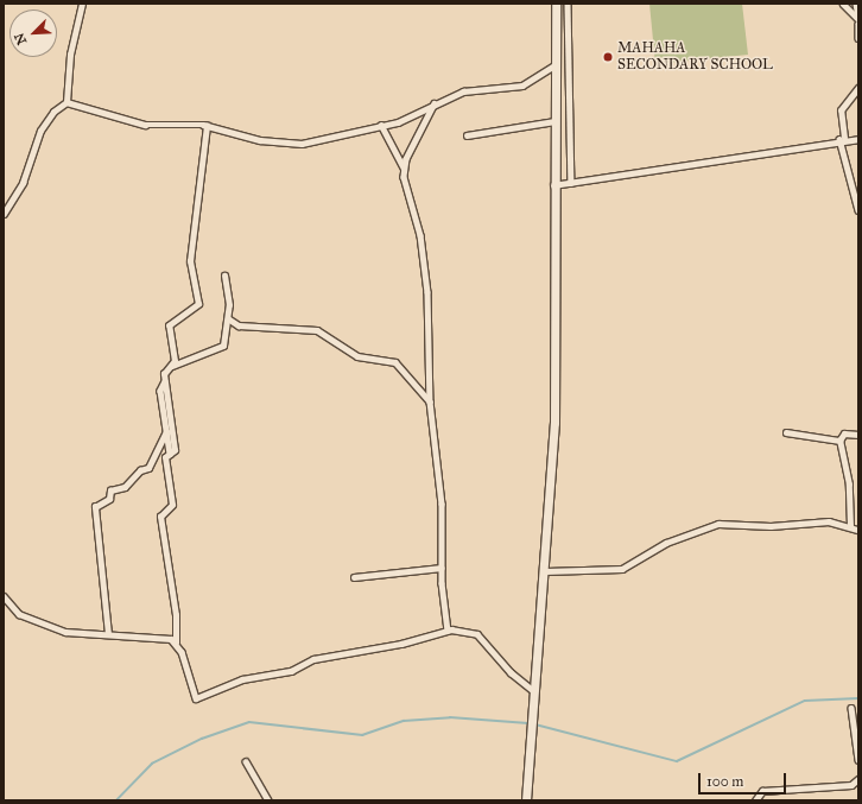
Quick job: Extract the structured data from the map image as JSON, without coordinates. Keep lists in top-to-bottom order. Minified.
{"places":["MAHAHA SECONDARY SCHOOL"],"scale_bar":"100 m","north":"bottom left"}
